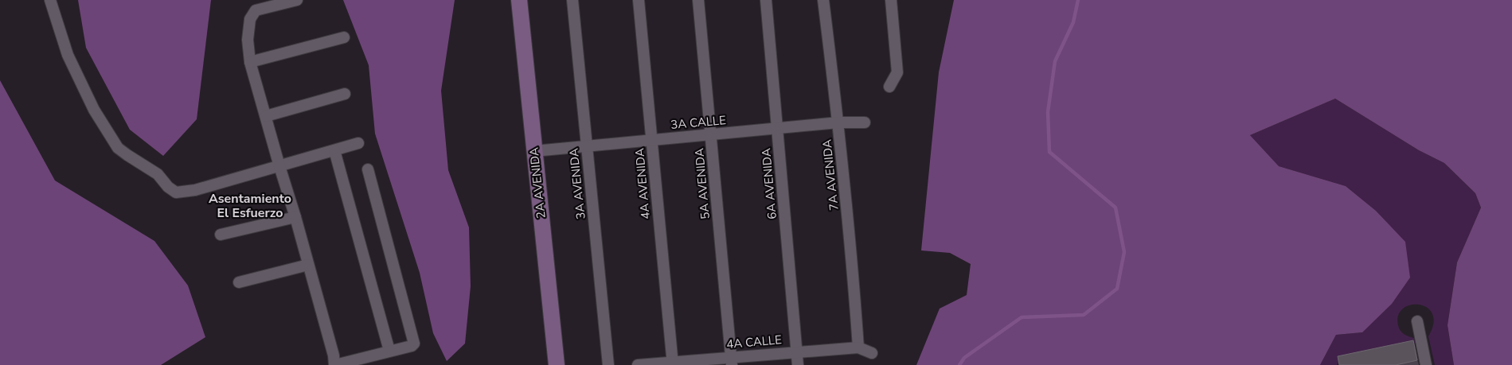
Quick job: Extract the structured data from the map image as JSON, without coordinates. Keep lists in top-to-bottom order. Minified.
{"streets":{"main road":["2A AVENIDA"],"street":["3A CALLE","7A AVENIDA","3A AVENIDA","4A AVENIDA","5A AVENIDA","6A AVENIDA","4A CALLE"]},"crossings":[["3A CALLE","7A AVENIDA"],["3A CALLE","2A AVENIDA"],["3A CALLE","3A AVENIDA"],["3A CALLE","4A AVENIDA"],["3A CALLE","5A AVENIDA"],["3A CALLE","6A AVENIDA"],["7A AVENIDA","4A CALLE"],["4A AVENIDA","4A CALLE"],["5A AVENIDA","4A CALLE"],["6A AVENIDA","4A CALLE"]],"districts":["Asentamiento El Esfuerzo"]}
